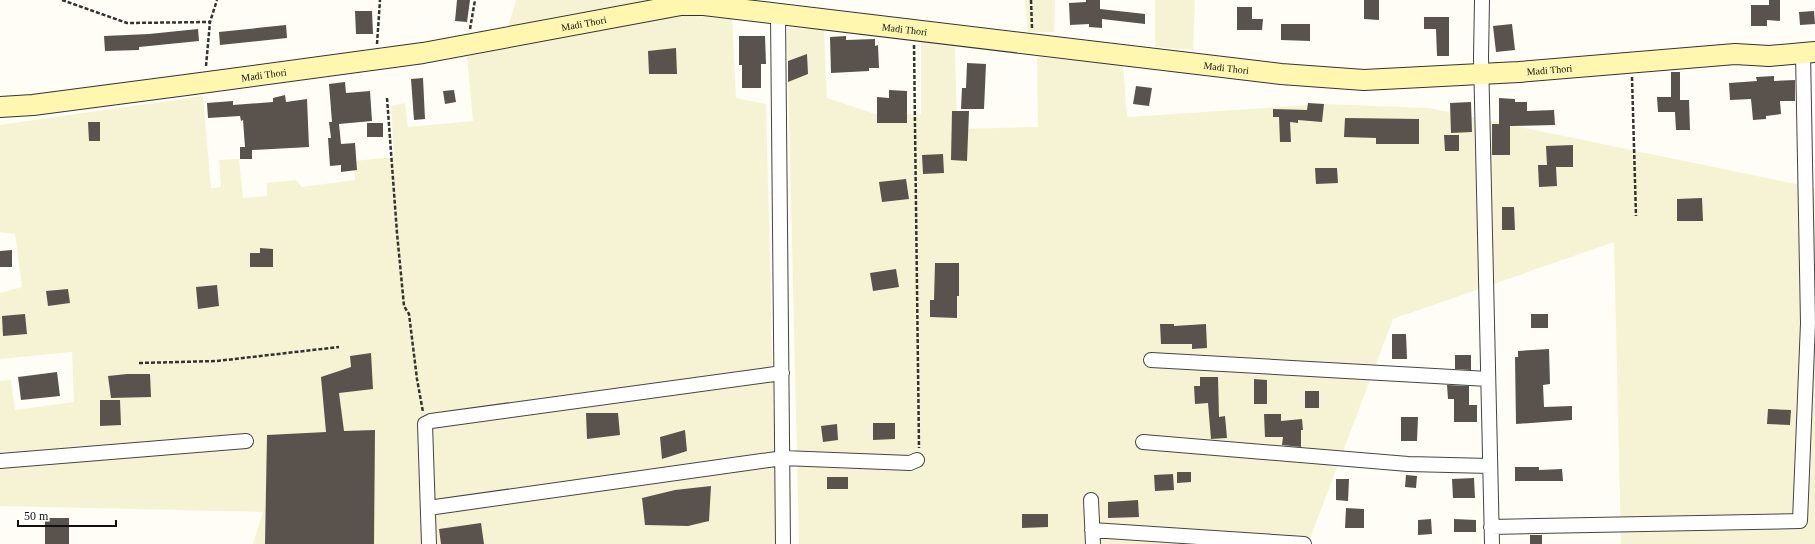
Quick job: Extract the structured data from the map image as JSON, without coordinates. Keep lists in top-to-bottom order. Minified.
{"streets":{"main road":["Madi Thori"]},"scale_bar":"50 m"}
